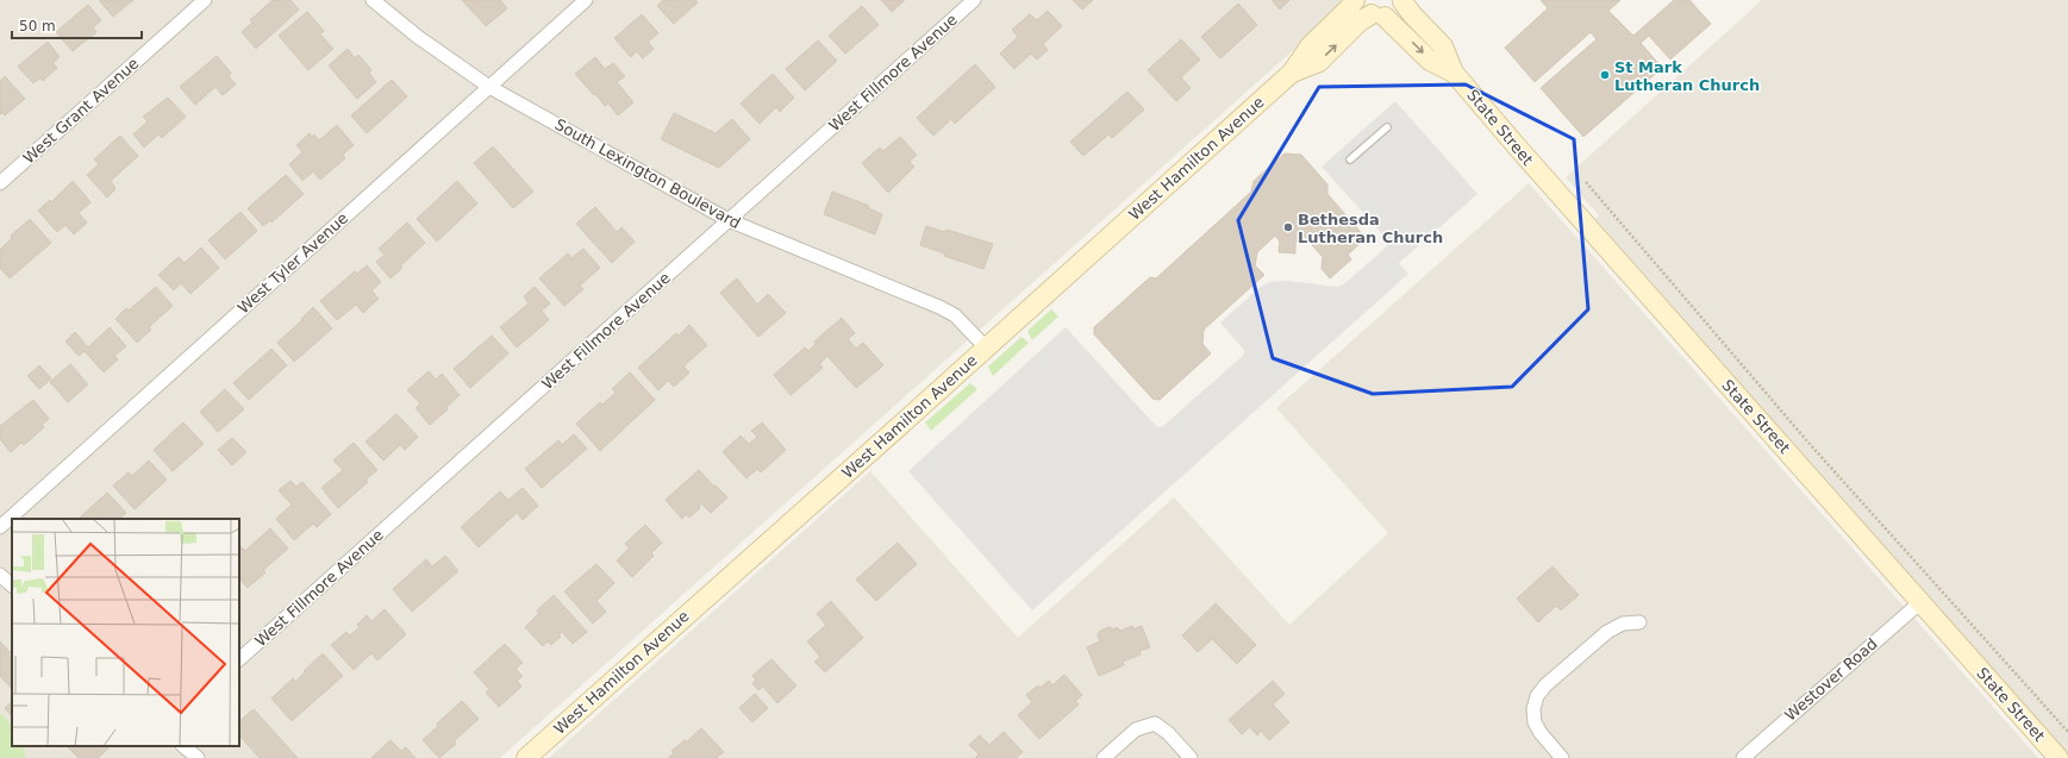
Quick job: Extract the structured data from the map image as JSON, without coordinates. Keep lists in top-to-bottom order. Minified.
{"streets":{"street":["West Fillmore Avenue","West Grant Avenue","State Street","West Hamilton Avenue","South Lexington Boulevard","West Tyler Avenue","Westover Road"]},"crossings":[["West Fillmore Avenue","South Lexington Boulevard"],["State Street","West Hamilton Avenue"],["State Street","Westover Road"],["West Hamilton Avenue","South Lexington Boulevard"],["South Lexington Boulevard","West Tyler Avenue"]],"places":["St Mark Lutheran Church","Bethesda Lutheran Church"],"scale_bar":"50 m"}
